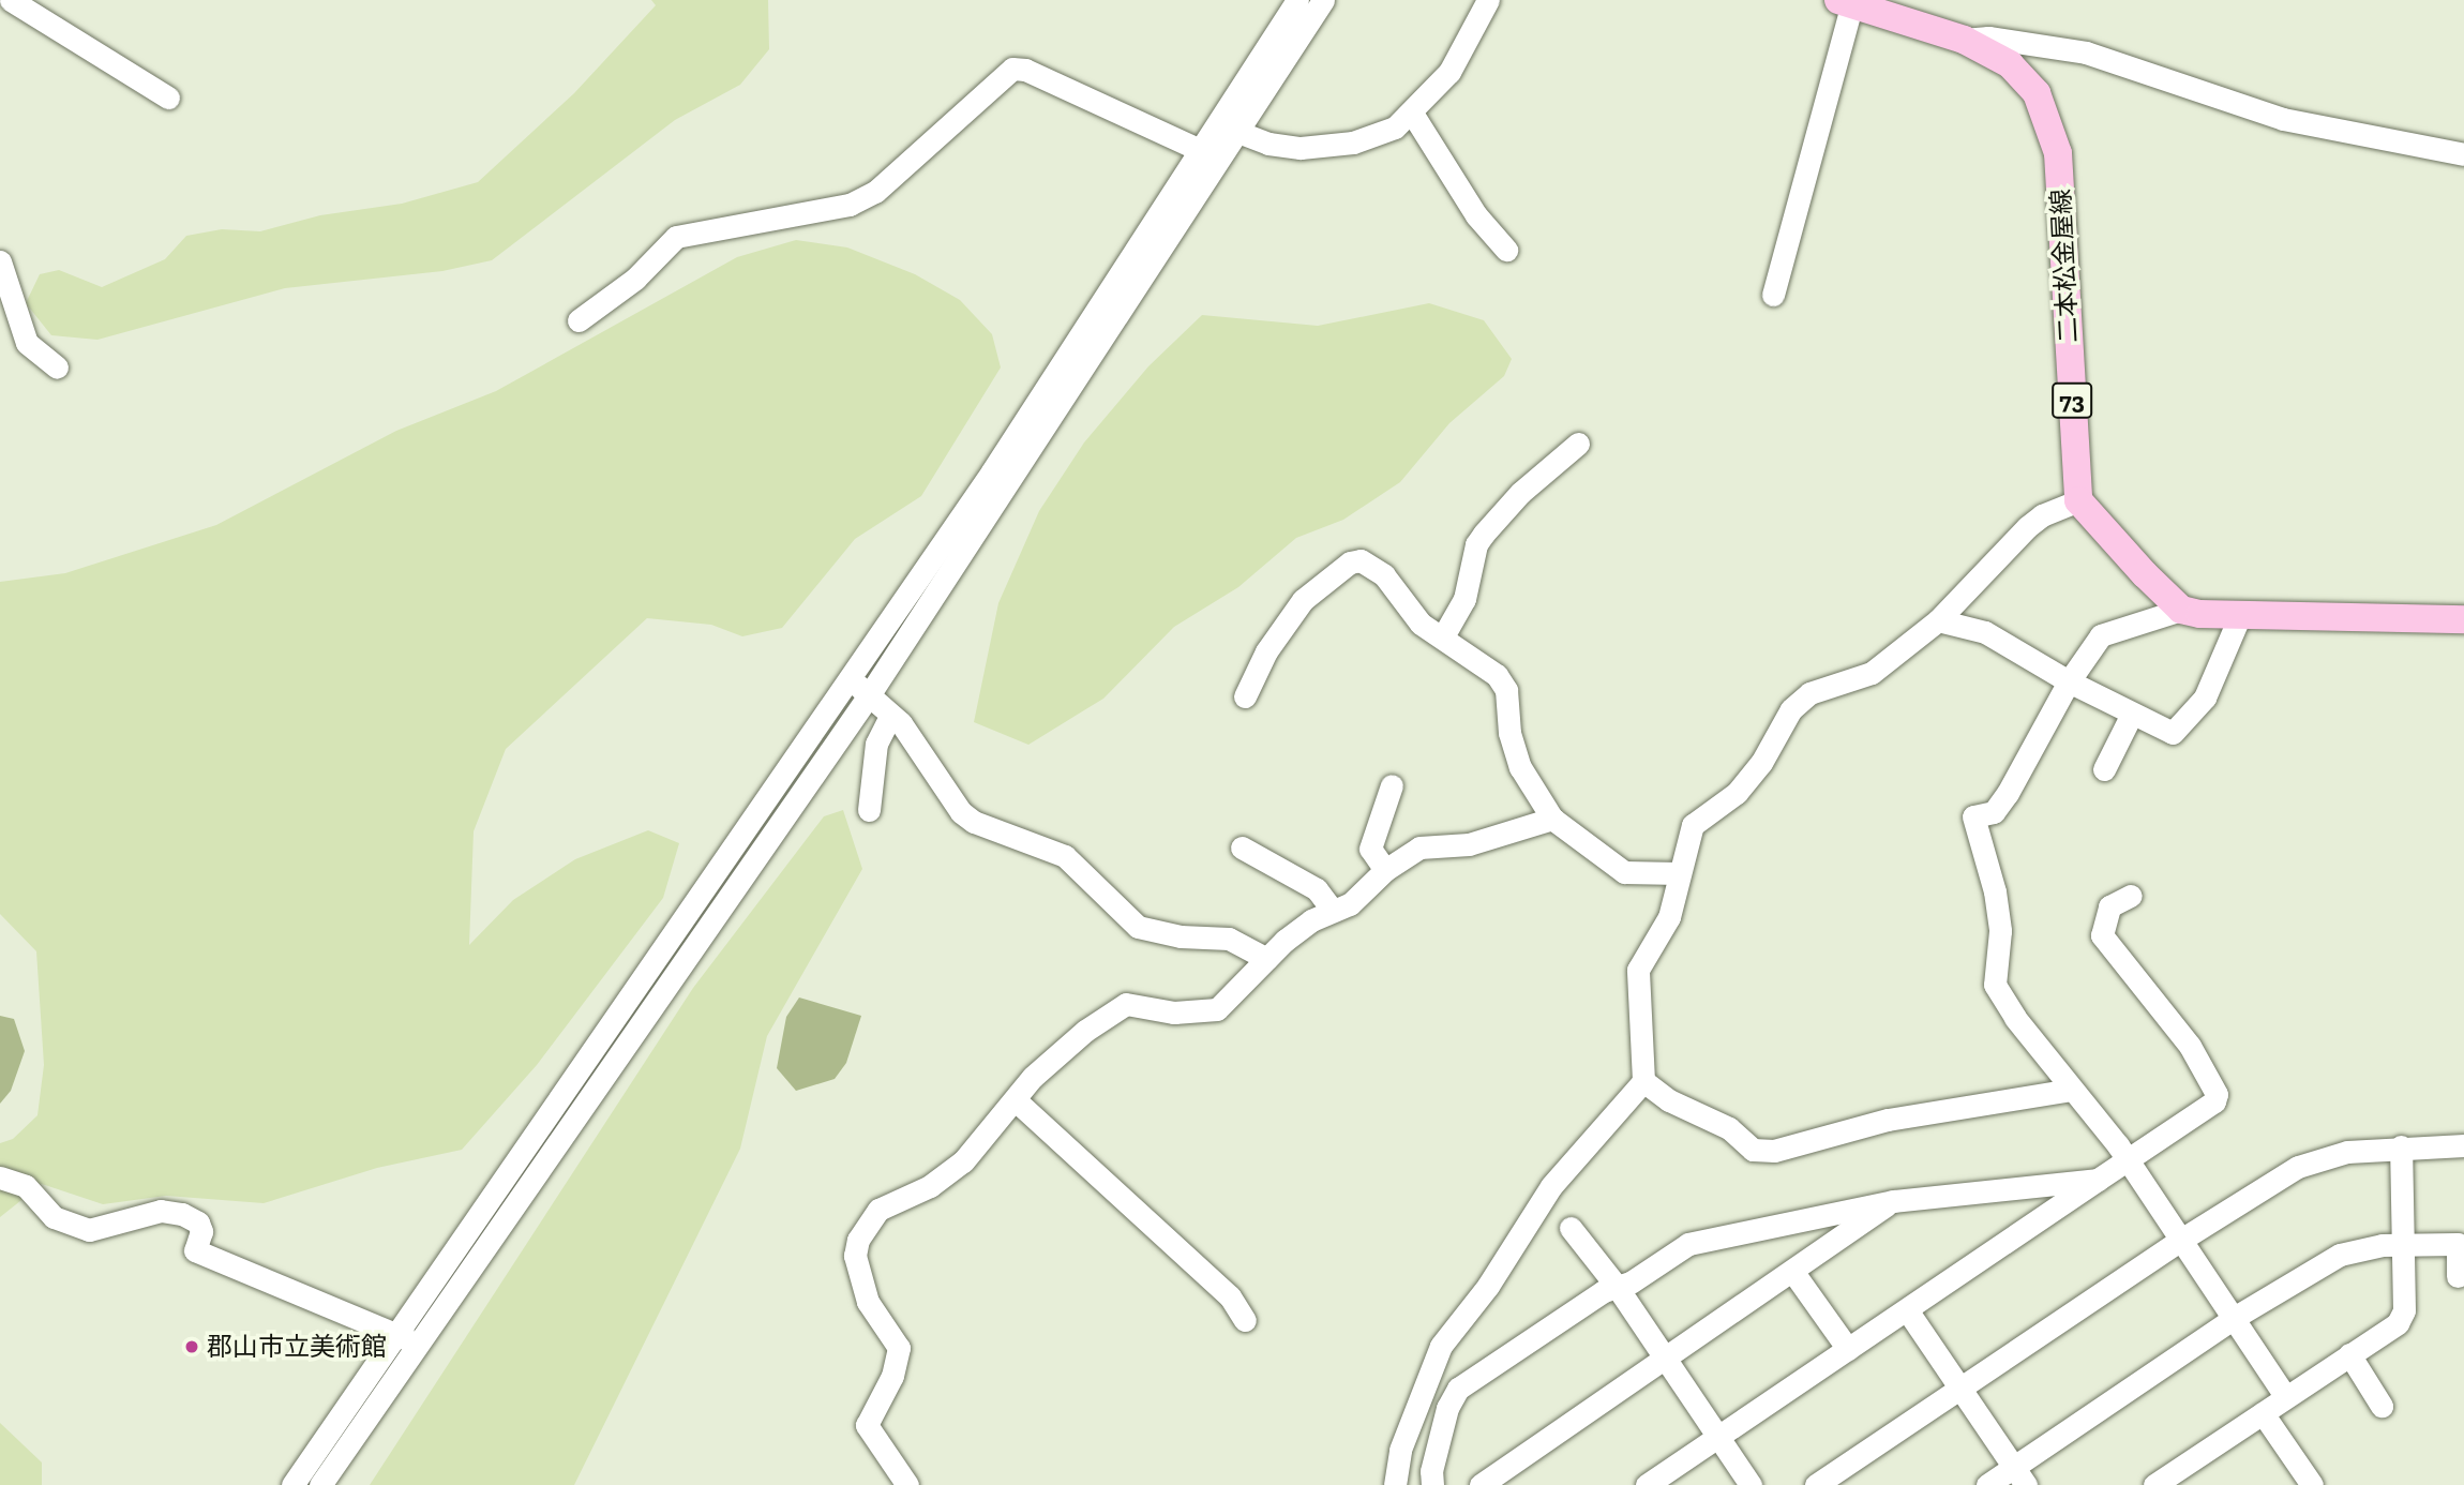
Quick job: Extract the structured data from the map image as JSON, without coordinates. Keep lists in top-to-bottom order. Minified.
{"streets":{"main road":["二本松金屋線","73"]},"places":["郡山市立美術館"]}
